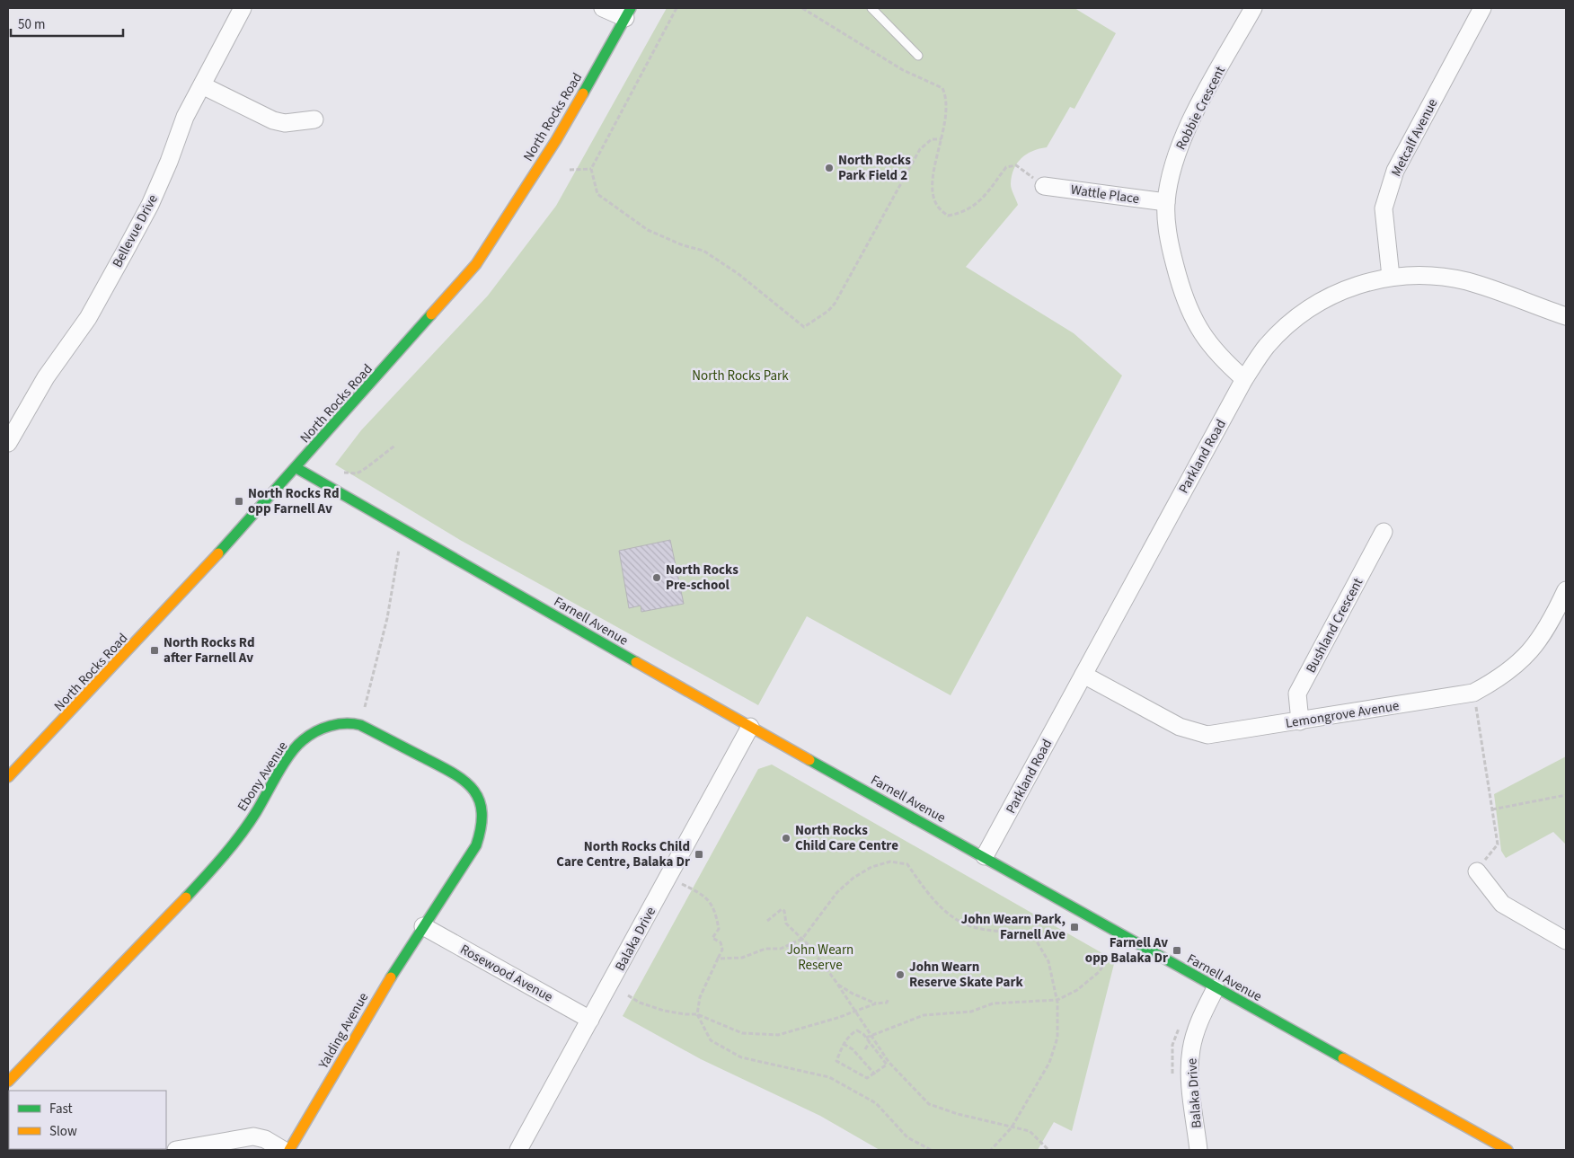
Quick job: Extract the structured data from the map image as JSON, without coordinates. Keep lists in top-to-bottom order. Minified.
{"streets":{"street":["Robbie Crescent","North Rocks Road","Metcalf Avenue","Wattle Place","Bellevue Drive","Parkland Road","Farnell Avenue","Bushland Crescent","Lemongrove Avenue","Ebony Avenue","Balaka Drive","Rosewood Avenue","Yalding Avenue"]},"crossings":[["Robbie Crescent","Wattle Place"],["Robbie Crescent","Parkland Road"],["North Rocks Road","Farnell Avenue"],["Metcalf Avenue","Parkland Road"],["Parkland Road","Farnell Avenue"],["Parkland Road","Lemongrove Avenue"],["Farnell Avenue","Balaka Drive"],["Bushland Crescent","Lemongrove Avenue"],["Ebony Avenue","Rosewood Avenue"],["Ebony Avenue","Yalding Avenue"],["Balaka Drive","Rosewood Avenue"],["Rosewood Avenue","Yalding Avenue"]],"parks":["North Rocks Park","John Wearn Reserve"],"places":{"other":["North Rocks Park Field 2","North Rocks Pre-school","North Rocks Child Care Centre","John Wearn Reserve Skate Park"],"transit":["North Rocks Rd opp Farnell Av","North Rocks Rd after Farnell Av","North Rocks Child Care Centre, Balaka Dr","John Wearn Park, Farnell Ave","Farnell Av opp Balaka Dr"]},"legend":["Fast","Slow"],"scale_bar":"50 m"}
